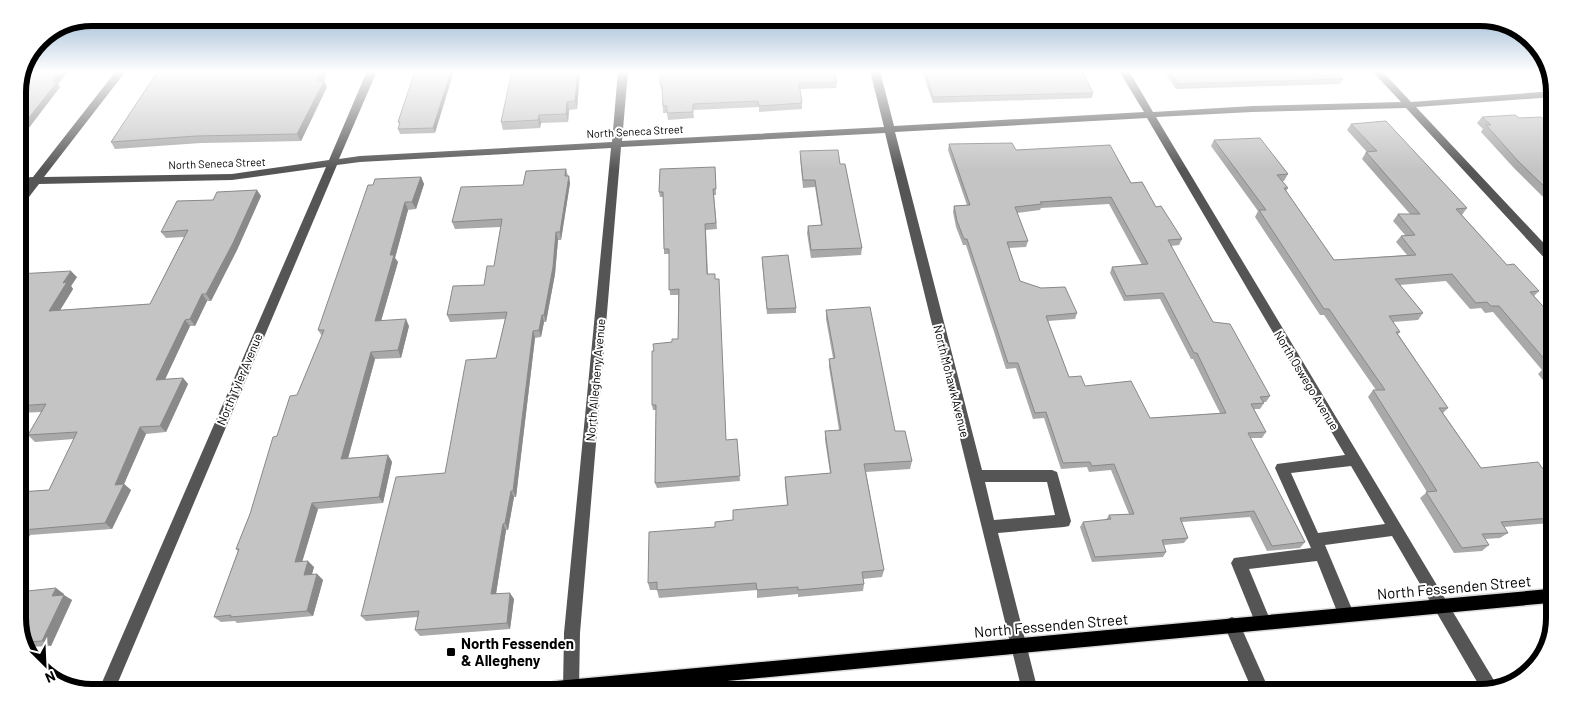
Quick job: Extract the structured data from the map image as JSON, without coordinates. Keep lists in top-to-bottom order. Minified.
{"streets":{"main road":["North Fessenden Street"],"street":["North Seneca Street","North Tyler Avenue","North Allegheny Avenue","North Oswego Avenue","North Mohawk Avenue"]},"crossings":[["North Seneca Street","North Tyler Avenue"],["North Seneca Street","North Allegheny Avenue"],["North Seneca Street","North Oswego Avenue"],["North Seneca Street","North Mohawk Avenue"],["North Oswego Avenue","North Fessenden Street"],["North Mohawk Avenue","North Fessenden Street"]],"places":{"transit":["North Fessenden & Allegheny"]},"north":"bottom right"}
